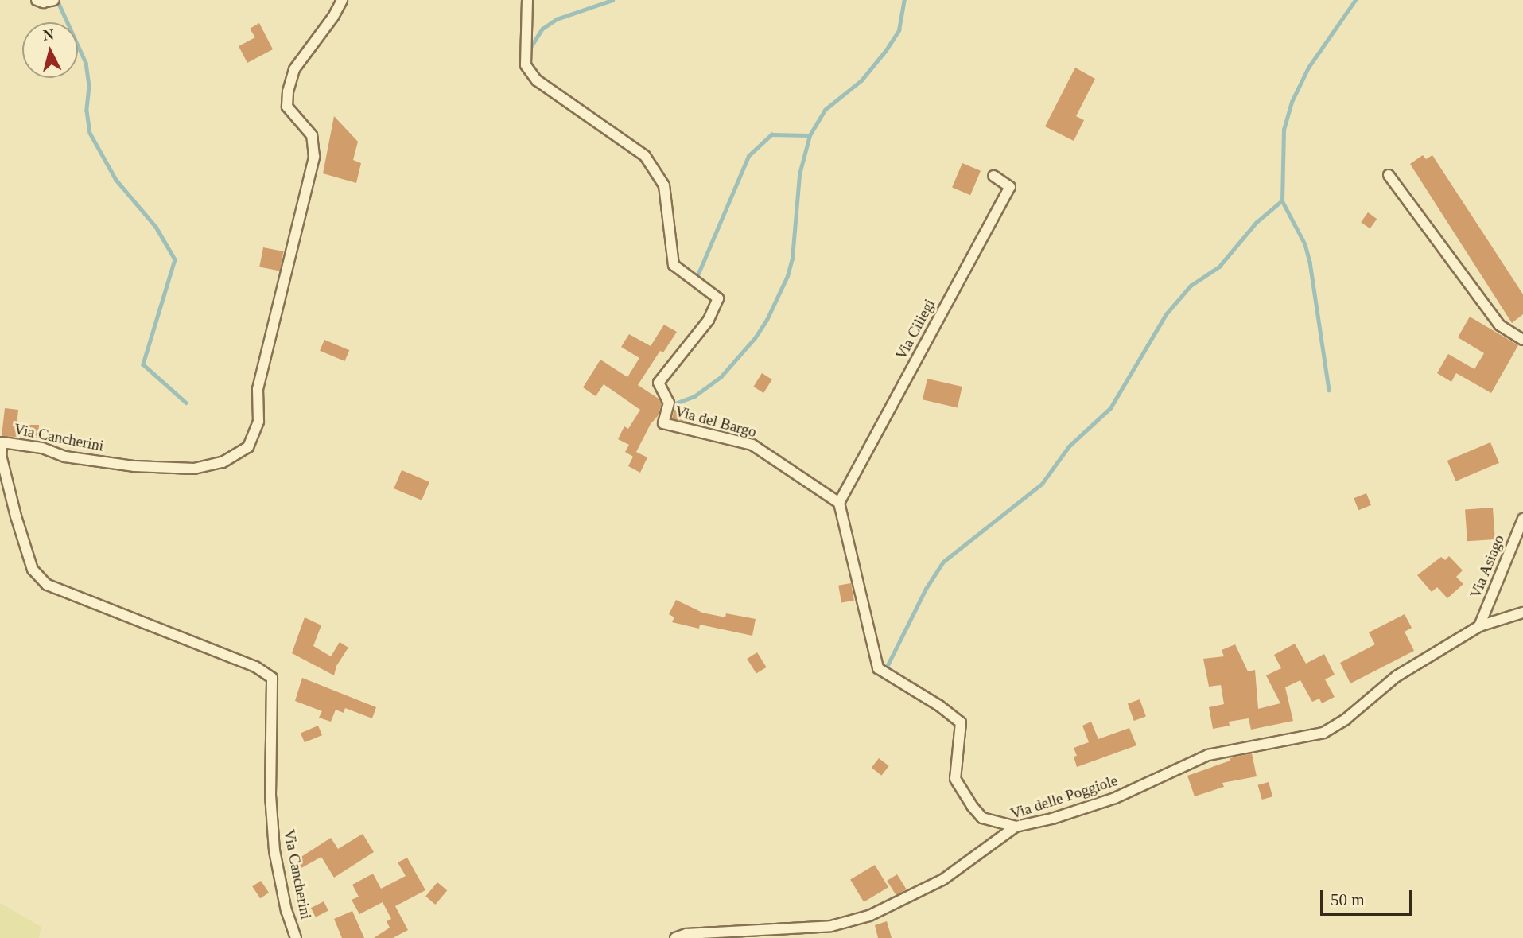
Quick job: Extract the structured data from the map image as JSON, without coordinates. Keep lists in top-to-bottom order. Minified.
{"streets":{"street":["Via Ciliegi","Via del Bargo","Via Cancherini","Via Asiago","Via delle Poggiole"]},"crossings":[["Via Ciliegi","Via del Bargo"],["Via Asiago","Via delle Poggiole"]],"scale_bar":"50 m","north":"top"}
